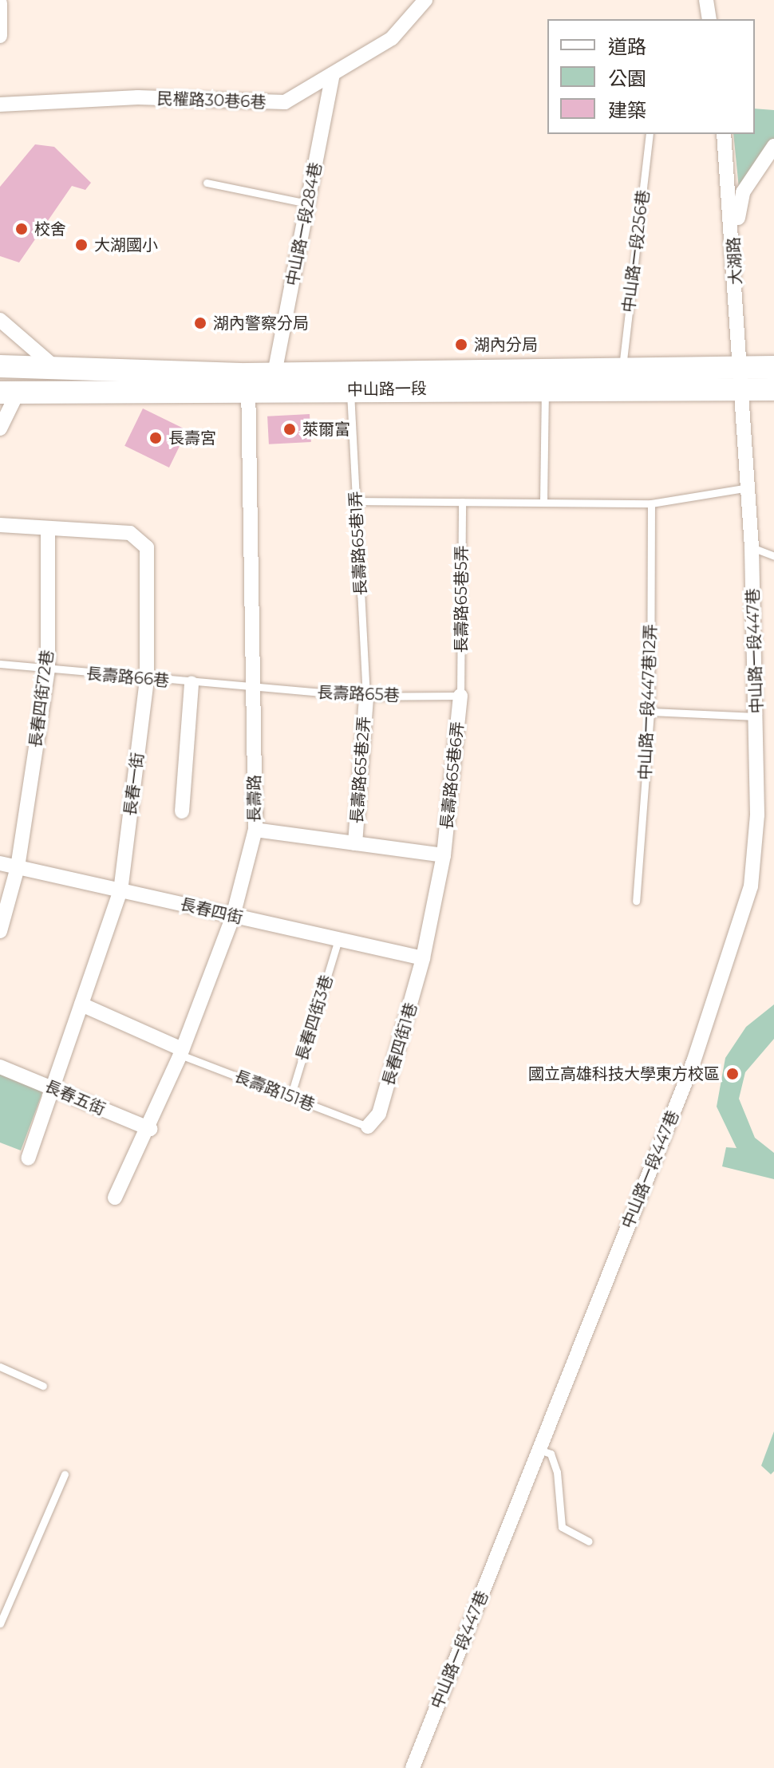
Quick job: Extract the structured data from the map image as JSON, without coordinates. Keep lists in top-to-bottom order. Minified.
{"streets":{"main road":["中山路一段"],"street":["民權路30巷6巷","中山路一段284巷","大湖路","中山路一段447巷","長春四街72巷","長壽路65巷2弄","長壽路65巷6弄","長春一街","長壽路","長春四街","長春四街1巷","長春五街"],"lane":["中山路一段256巷","長壽路65巷1弄","長壽路65巷5弄","長壽路66巷","長壽路65巷","中山路一段447巷12弄","長春四街3巷","長壽路151巷"]},"crossings":[["民權路30巷6巷","中山路一段284巷"],["中山路一段284巷","中山路一段"],["中山路一段256巷","中山路一段"],["大湖路","中山路一段"],["大湖路","中山路一段447巷"],["中山路一段","長壽路65巷1弄"],["中山路一段","中山路一段447巷"],["中山路一段","長壽路"],["長壽路65巷1弄","長壽路65巷"],["長壽路65巷1弄","長壽路65巷2弄"],["長壽路65巷5弄","長壽路65巷"],["長壽路65巷5弄","長壽路65巷6弄"],["長壽路66巷","長壽路65巷"],["長壽路66巷","長春四街72巷"],["長壽路66巷","長春一街"],["長壽路66巷","長壽路"],["長壽路65巷","長壽路65巷2弄"],["長壽路65巷","長壽路65巷6弄"],["長壽路65巷","長壽路"],["長春四街72巷","長春一街"],["長春四街72巷","長春四街"],["長壽路65巷6弄","長春四街"],["長壽路65巷6弄","長春四街1巷"],["長春一街","長春四街"],["長春一街","長春五街"],["長壽路","長春四街"],["長壽路","長壽路151巷"],["長壽路","長春五街"],["長春四街","長春四街3巷"],["長春四街","長春四街1巷"],["長春四街3巷","長壽路151巷"],["長春四街1巷","長壽路151巷"]],"places":["校舍","大湖國小","湖內警察分局","湖內分局","萊爾富","長壽宮","國立高雄科技大學東方校區"],"legend":["道路","公園","建築"]}
